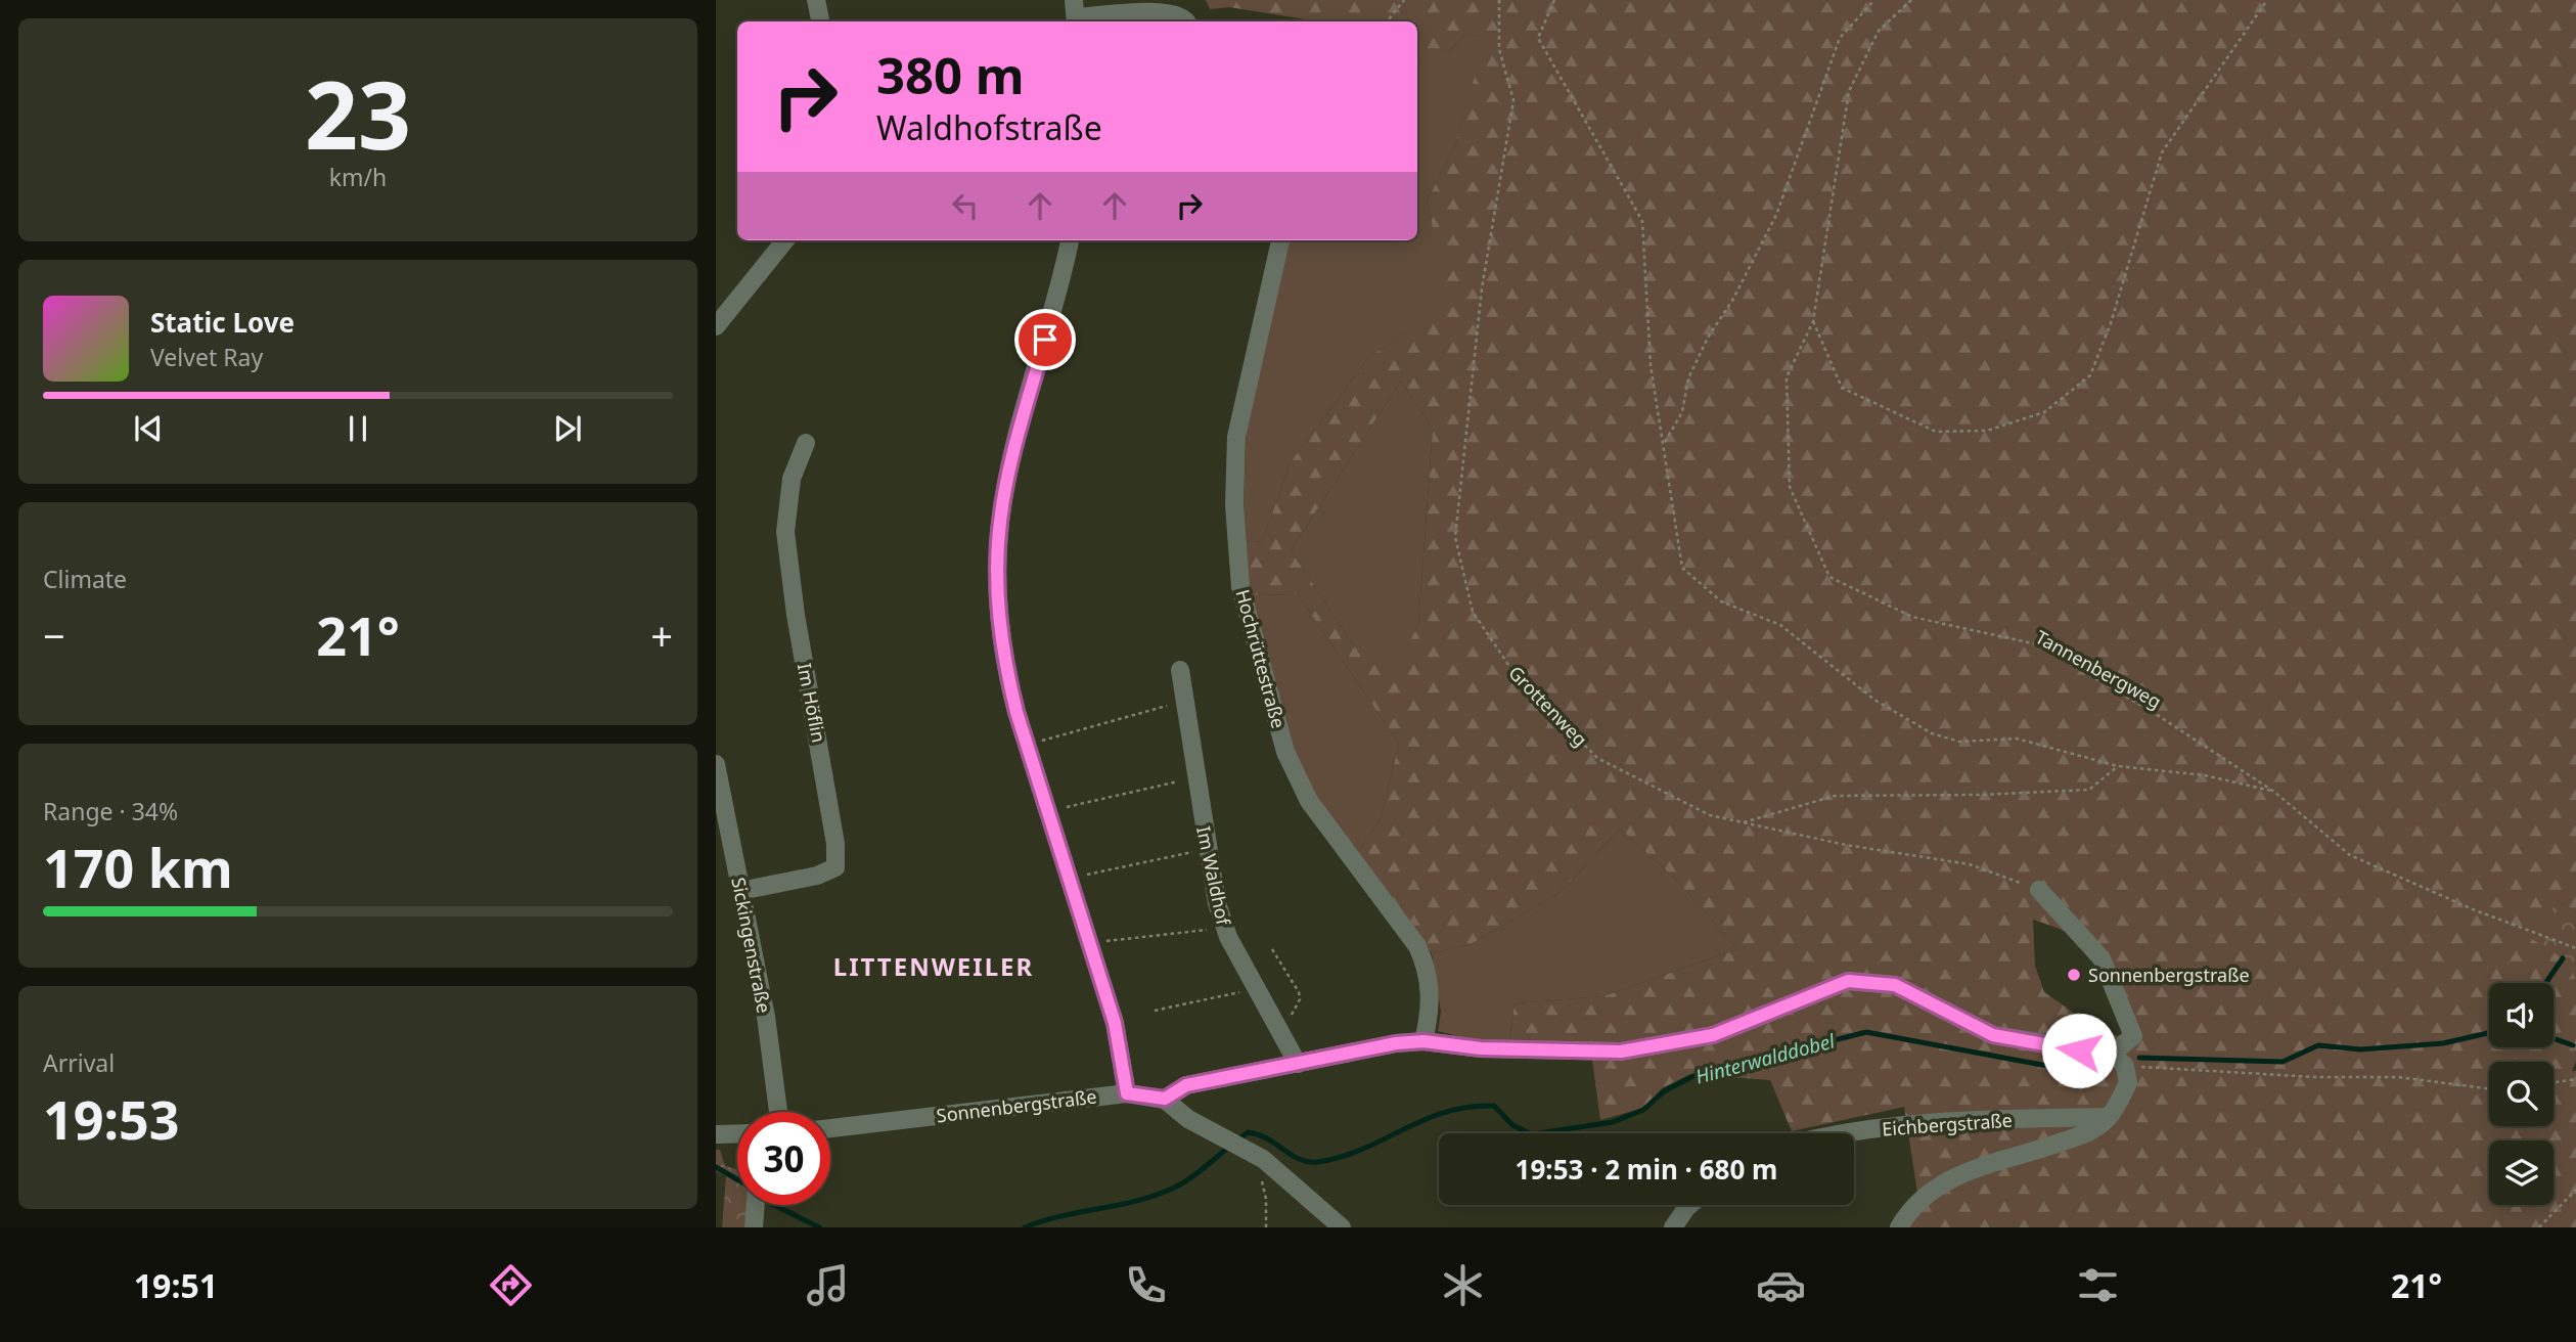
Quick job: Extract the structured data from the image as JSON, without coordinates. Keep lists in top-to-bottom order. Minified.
{"streets":{"street":["Hochrüttestraße","Im Höflin","Im Waldhof","Sickingenstraße","Sonnenbergstraße","Eichbergstraße"],"path":["Tannenbergweg","Grottenweg"]},"crossings":[["Im Höflin","Sickingenstraße"]],"districts":["LITTENWEILER"],"water":["Hinterwalddobel"],"places":["Sonnenbergstraße"],"page":{"tile":[["23","km/h"],"Climate",["Range · 34%","170 km"],["Arrival","19:53"]],"turn":["380 m","Waldhofstraße"],"song":["Static Love","Velvet Ray"],"heat":["−","21°","+"],"limit":"30","trip":"19:53 · 2 min · 680 m","tabs":["19:51","21°"]}}
